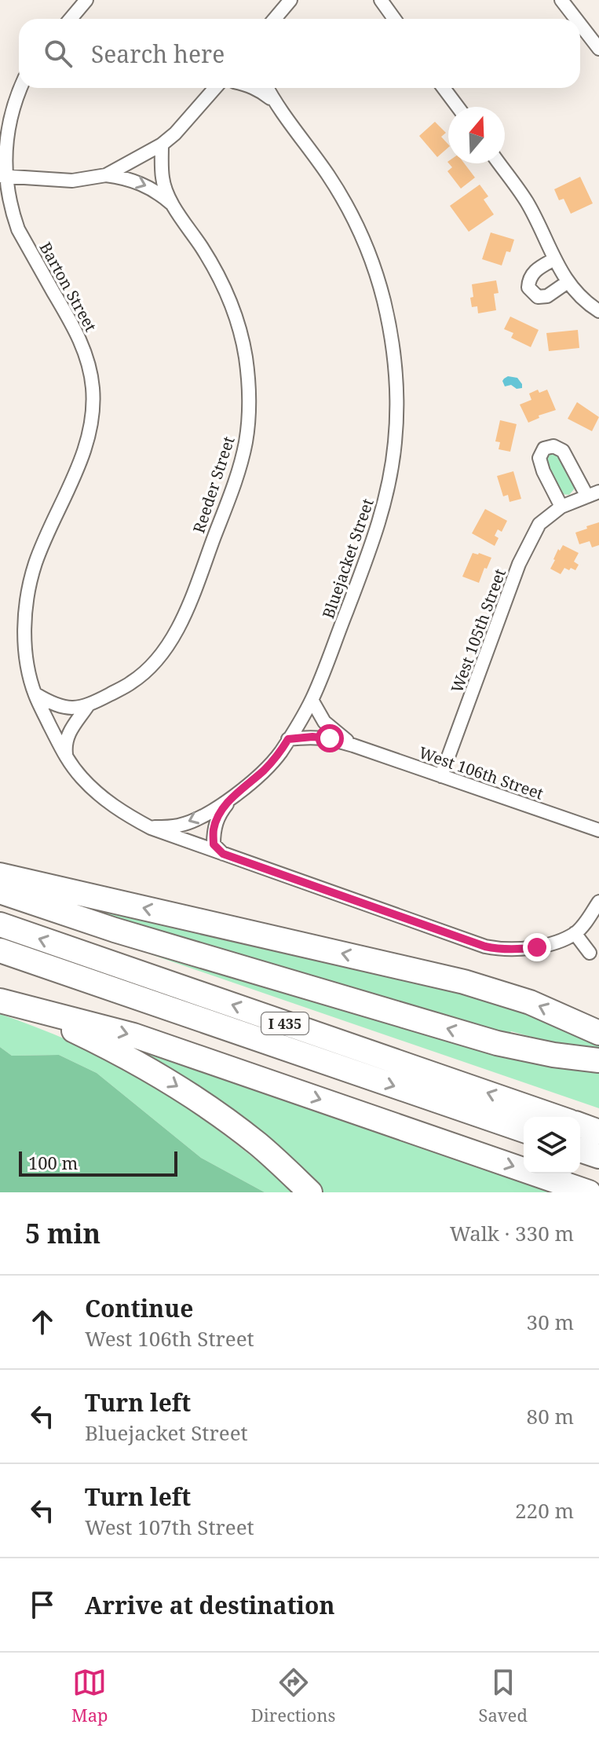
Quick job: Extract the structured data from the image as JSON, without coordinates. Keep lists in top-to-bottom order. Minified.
{"streets":{"highway":["I 435"],"street":["Barton Street","Reeder Street","Bluejacket Street","West 105th Street","West 106th Street"]},"crossings":[["Barton Street","Reeder Street"],["Barton Street","Bluejacket Street"],["Bluejacket Street","West 106th Street"],["West 105th Street","West 106th Street"]],"scale_bar":"100 m","north":"top","page":{"search":"Search here","scale":"100 m","heading":["5 min","Walk · 330 m"],"list":[["Continue","West 106th Street","30 m"],["Turn left","Bluejacket Street","80 m"],["Turn left","West 107th Street","220 m"],"Arrive at destination"],"nav":["Map","Directions","Saved"]}}
